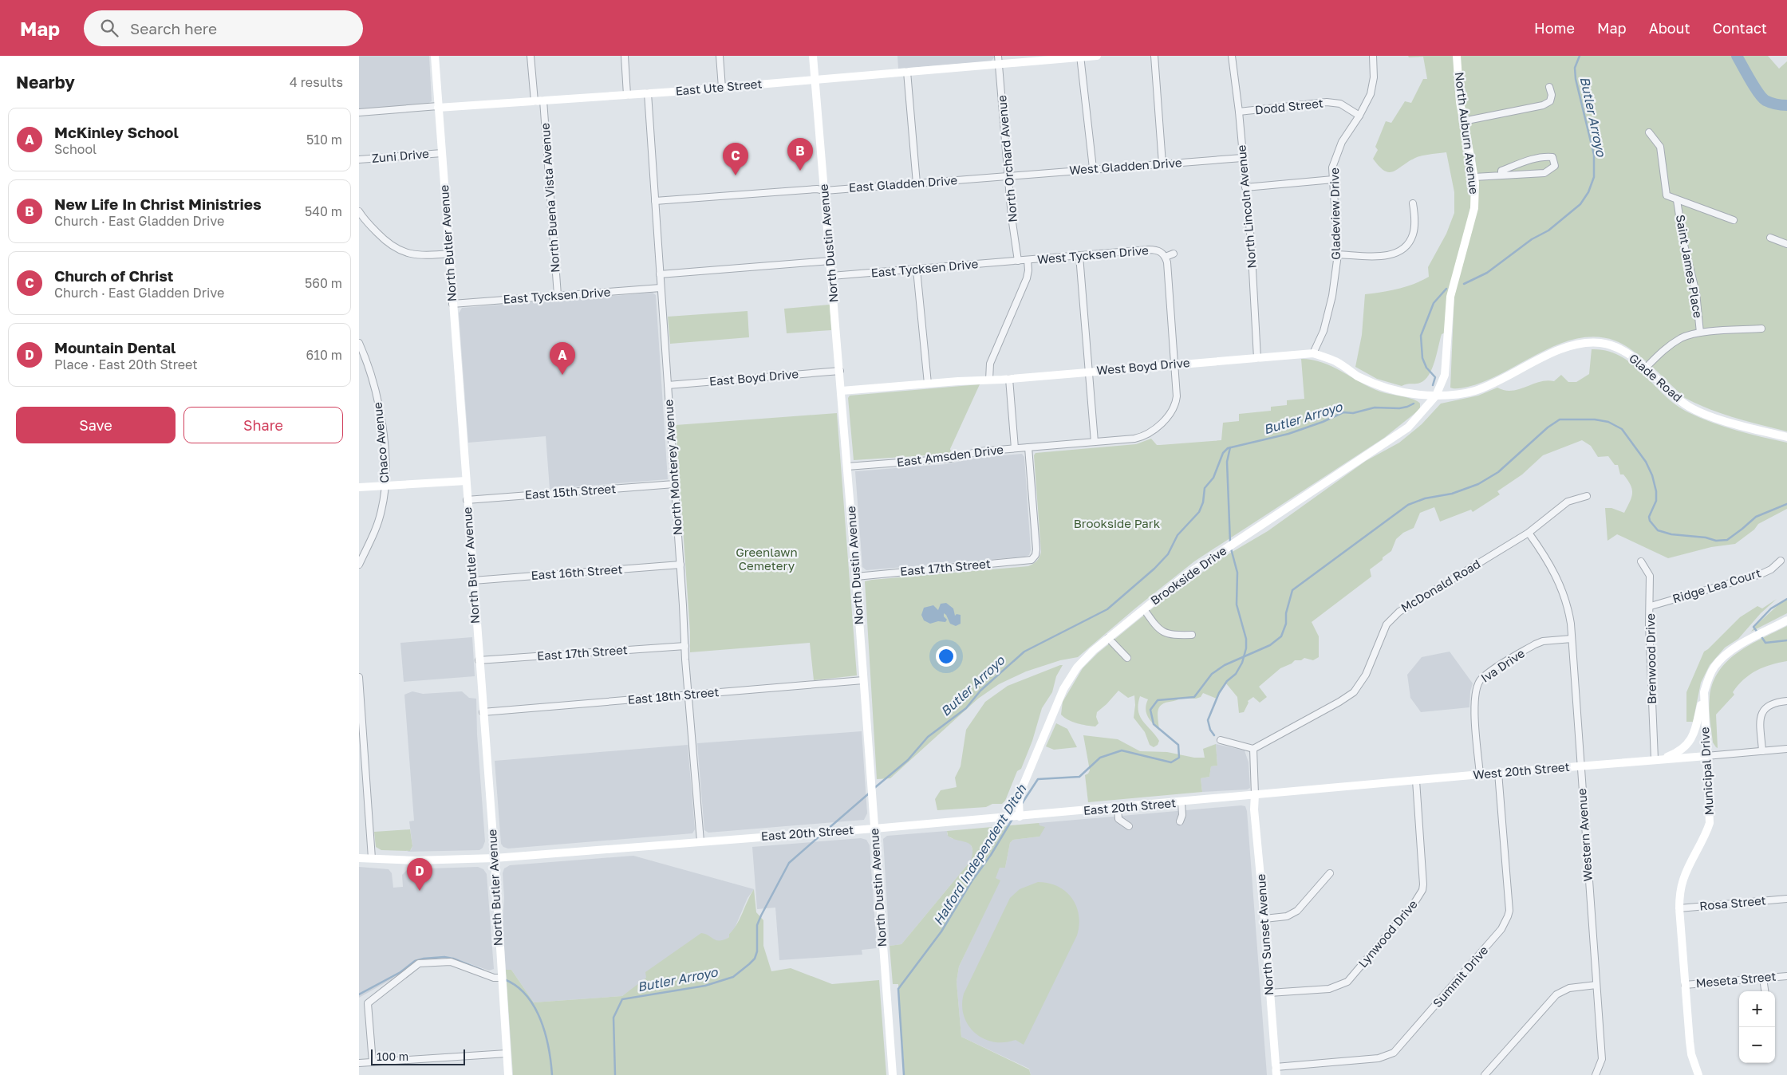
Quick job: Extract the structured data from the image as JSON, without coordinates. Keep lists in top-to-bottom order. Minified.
{"streets":{"main road":["East Ute Street","North Auburn Avenue","North Butler Avenue","North Dustin Avenue","West Boyd Drive","Glade Road","Brookside Drive","West 20th Street","Municipal Drive","East 20th Street","North Sunset Avenue"],"street":["Dodd Street","Zuni Drive","North Orchard Avenue","West Gladden Drive","East Gladden Drive","North Buena Vista Avenue","North Lincoln Avenue","Gladeview Drive","West Tycksen Drive","Saint James Place","East Tycksen Drive","East Boyd Drive","Chaco Avenue","East Amsden Drive","North Monterey Avenue","East 15th Street","East 17th Street","East 16th Street","McDonald Road","Ridge Lea Court","Brenwood Drive","Iva Drive","East 18th Street","Western Avenue","Rosa Street","Lynwood Drive","Summit Drive","Meseta Street"]},"crossings":[["East Ute Street","North Orchard Avenue"],["East Ute Street","North Buena Vista Avenue"],["East Ute Street","North Butler Avenue"],["East Ute Street","North Dustin Avenue"],["East Ute Street","North Monterey Avenue"],["Dodd Street","North Lincoln Avenue"],["Dodd Street","Gladeview Drive"],["North Auburn Avenue","West Boyd Drive"],["North Auburn Avenue","Glade Road"],["North Auburn Avenue","Brookside Drive"],["Zuni Drive","North Butler Avenue"],["North Orchard Avenue","West Gladden Drive"],["North Orchard Avenue","East Gladden Drive"],["North Orchard Avenue","West Tycksen Drive"],["North Orchard Avenue","East Tycksen Drive"],["West Gladden Drive","East Gladden Drive"],["West Gladden Drive","North Lincoln Avenue"],["East Gladden Drive","North Dustin Avenue"],["East Gladden Drive","North Monterey Avenue"],["North Buena Vista Avenue","East Tycksen Drive"],["North Lincoln Avenue","West Boyd Drive"],["Gladeview Drive","West Boyd Drive"],["North Butler Avenue","East Tycksen Drive"],["North Butler Avenue","East 15th Street"],["North Butler Avenue","East 17th Street"],["North Butler Avenue","East 16th Street"],["North Butler Avenue","East 18th Street"],["North Butler Avenue","East 20th Street"],["North Dustin Avenue","East Tycksen Drive"],["North Dustin Avenue","West Boyd Drive"],["North Dustin Avenue","East Boyd Drive"],["North Dustin Avenue","East Amsden Drive"],["North Dustin Avenue","East 17th Street"],["North Dustin Avenue","East 18th Street"],["North Dustin Avenue","East 20th Street"],["West Tycksen Drive","East Tycksen Drive"],["East Tycksen Drive","North Monterey Avenue"],["West Boyd Drive","Glade Road"],["West Boyd Drive","East Amsden Drive"],["West Boyd Drive","Brookside Drive"],["East Boyd Drive","North Monterey Avenue"],["Glade Road","Brookside Drive"],["East Amsden Drive","East 17th Street"],["North Monterey Avenue","East 15th Street"],["North Monterey Avenue","East 17th Street"],["North Monterey Avenue","East 16th Street"],["North Monterey Avenue","East 18th Street"],["North Monterey Avenue","East 20th Street"],["Brookside Drive","East 20th Street"],["McDonald Road","Western Avenue"],["Ridge Lea Court","Brenwood Drive"],["Brenwood Drive","West 20th Street"],["Iva Drive","West 20th Street"],["Iva Drive","Western Avenue"],["West 20th Street","Municipal Drive"],["West 20th Street","East 20th Street"],["West 20th Street","Western Avenue"],["West 20th Street","Lynwood Drive"],["West 20th Street","North Sunset Avenue"],["West 20th Street","Summit Drive"],["Municipal Drive","Rosa Street"],["Municipal Drive","Meseta Street"],["East 20th Street","North Sunset Avenue"],["Lynwood Drive","North Sunset Avenue"],["North Sunset Avenue","Summit Drive"]],"water":["Butler Arroyo","Halford Independent Ditch"],"parks":["Brookside Park","Greenlawn Cemetery"],"scale_bar":"100 m","page":{"header":"Map","search":"Search here","nav":["Home","Map","About","Contact"],"heading":["Nearby","4 results"],"list":[{"mark":"A","name":"McKinley School","note":"School","value":"510 m"},{"mark":"B","name":"New Life In Christ Ministries","note":"Church · East Gladden Drive","value":"540 m"},{"mark":"C","name":"Church of Christ","note":"Church · East Gladden Drive","value":"560 m"},{"mark":"D","name":"Mountain Dental","note":"Place · East 20th Street","value":"610 m"}],"pins":["B","C","A","D"],"buttons":["Save","Share"],"map_buttons":["+","−"],"scale":"100 m"}}
